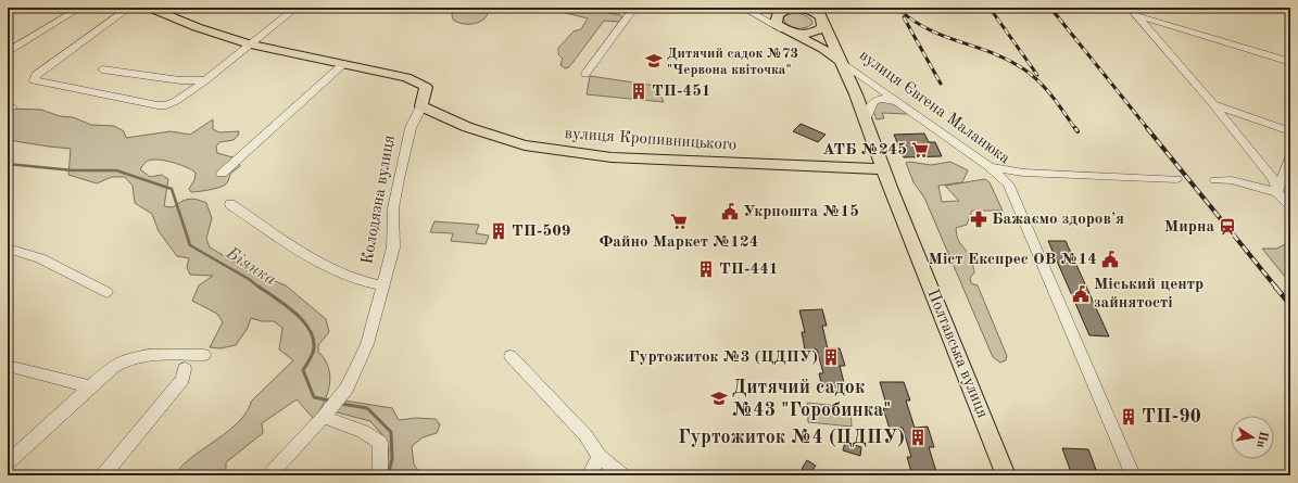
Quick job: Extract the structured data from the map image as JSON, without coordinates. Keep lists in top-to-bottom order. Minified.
{"streets":{"main road":["вулиця Євгена Маланюка","вулиця Кропивницького","Полтавська вулиця"],"street":["Колодязна вулиця"]},"crossings":[["вулиця Євгена Маланюка","Полтавська вулиця"],["вулиця Кропивницького","Колодязна вулиця"],["вулиця Кропивницького","Полтавська вулиця"]],"water":["Біянка"],"places":{"school or university":["Дитячий садок №73 \"Червона квіточка\"","Дитячий садок №43 \"Горобинка\""],"building":["ТП-451","ТП-509","ТП-441","Гуртожиток №3 (ЦДПУ)","ТП-90","Гуртожиток №4 (ЦДПУ)"],"supermarket":["АТБ №245","Файно Маркет №124"],"public building":["Укрпошта №15","Міст Експрес ОВ №14","Міський центр зайнятості"],"pharmacy":["Бажаємо здоровʼя"],"station":["Мирна"]},"north":"right"}
